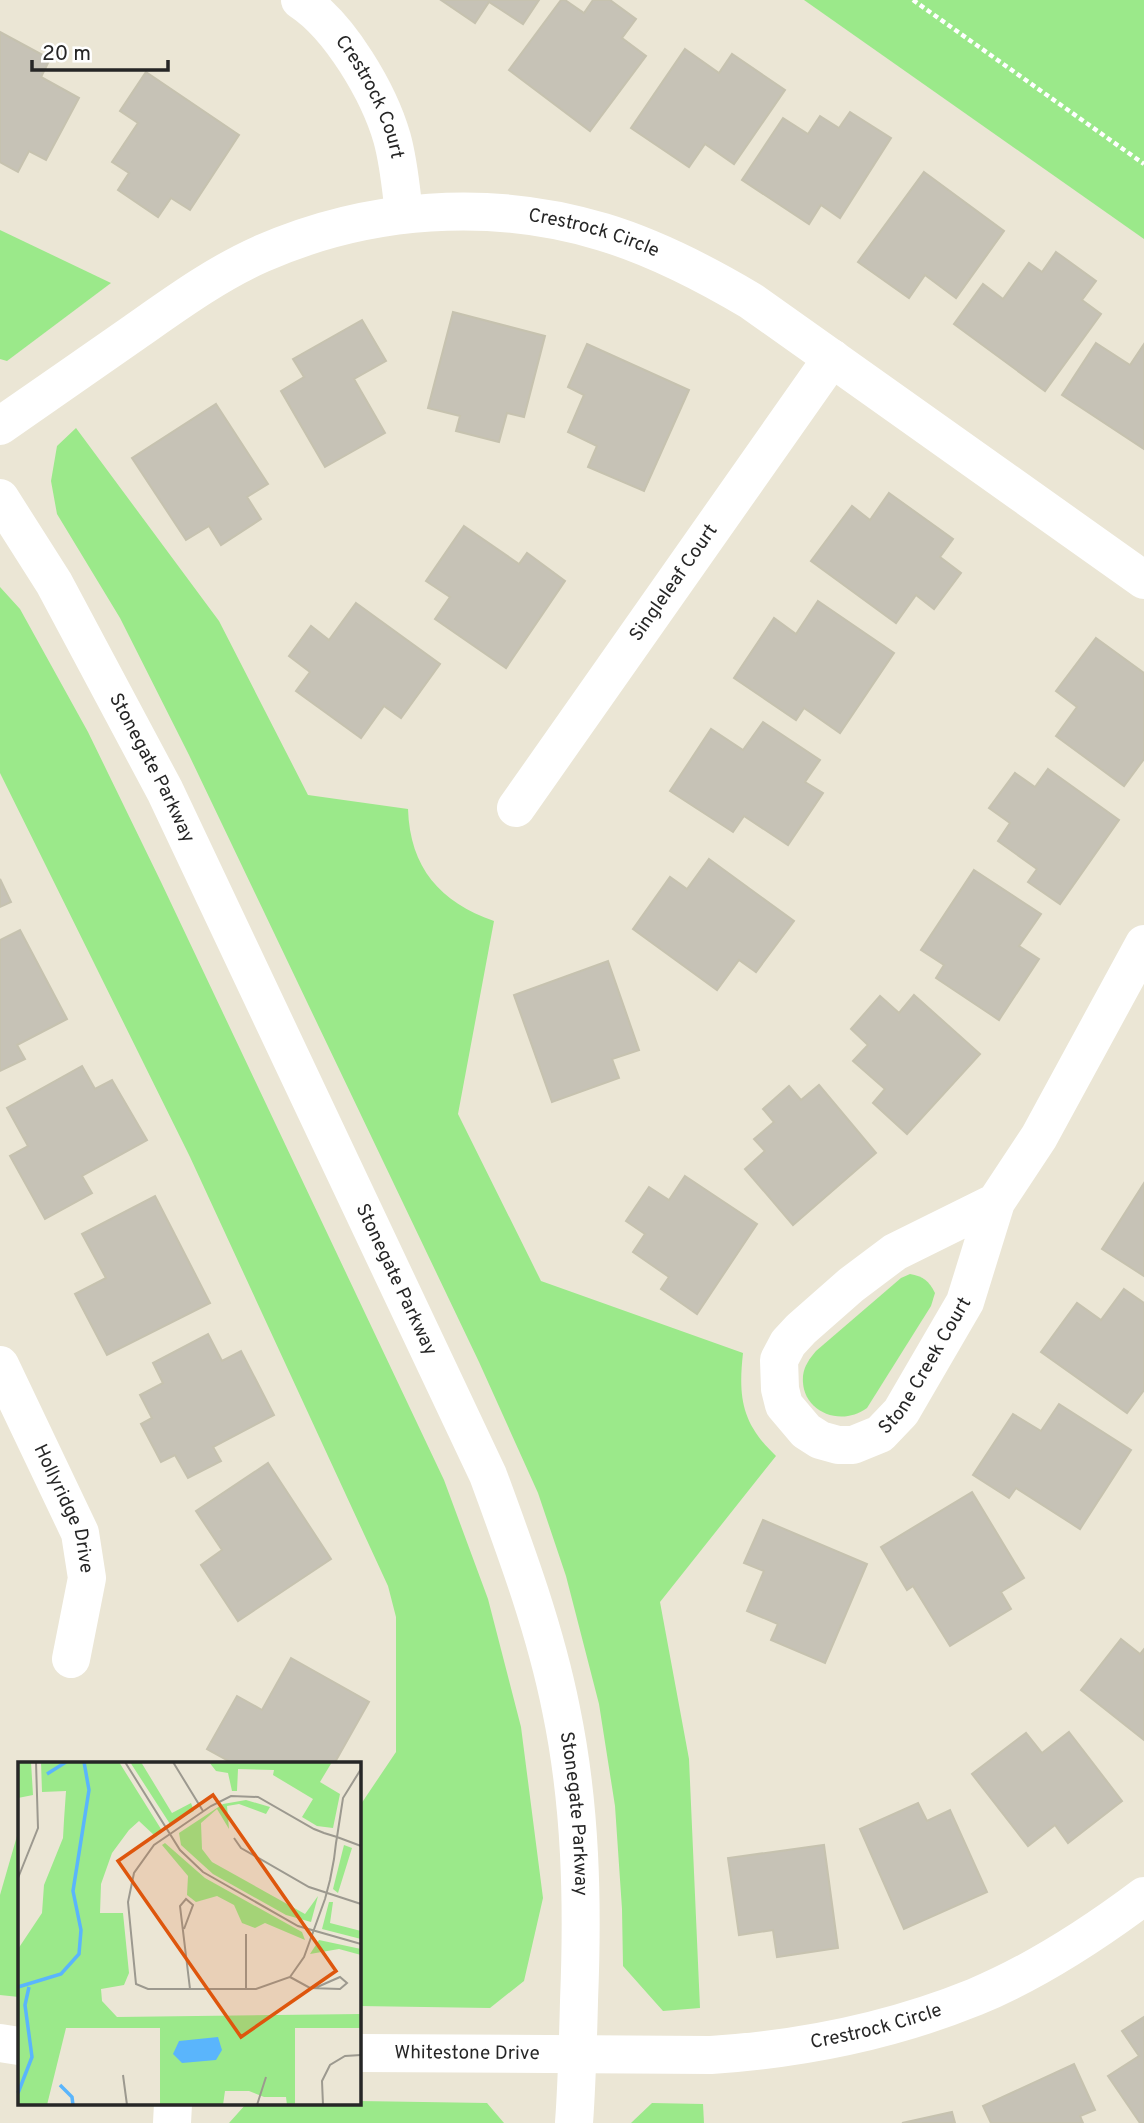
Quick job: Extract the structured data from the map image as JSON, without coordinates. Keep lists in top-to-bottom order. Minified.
{"streets":{"street":["Crestrock Court","Crestrock Circle","Singleleaf Court","Stonegate Parkway","Stone Creek Court","Hollyridge Drive","Whitestone Drive"]},"crossings":[["Crestrock Court","Crestrock Circle"],["Crestrock Circle","Singleleaf Court"],["Crestrock Circle","Stonegate Parkway"],["Crestrock Circle","Whitestone Drive"],["Stonegate Parkway","Whitestone Drive"]],"scale_bar":"20 m"}
